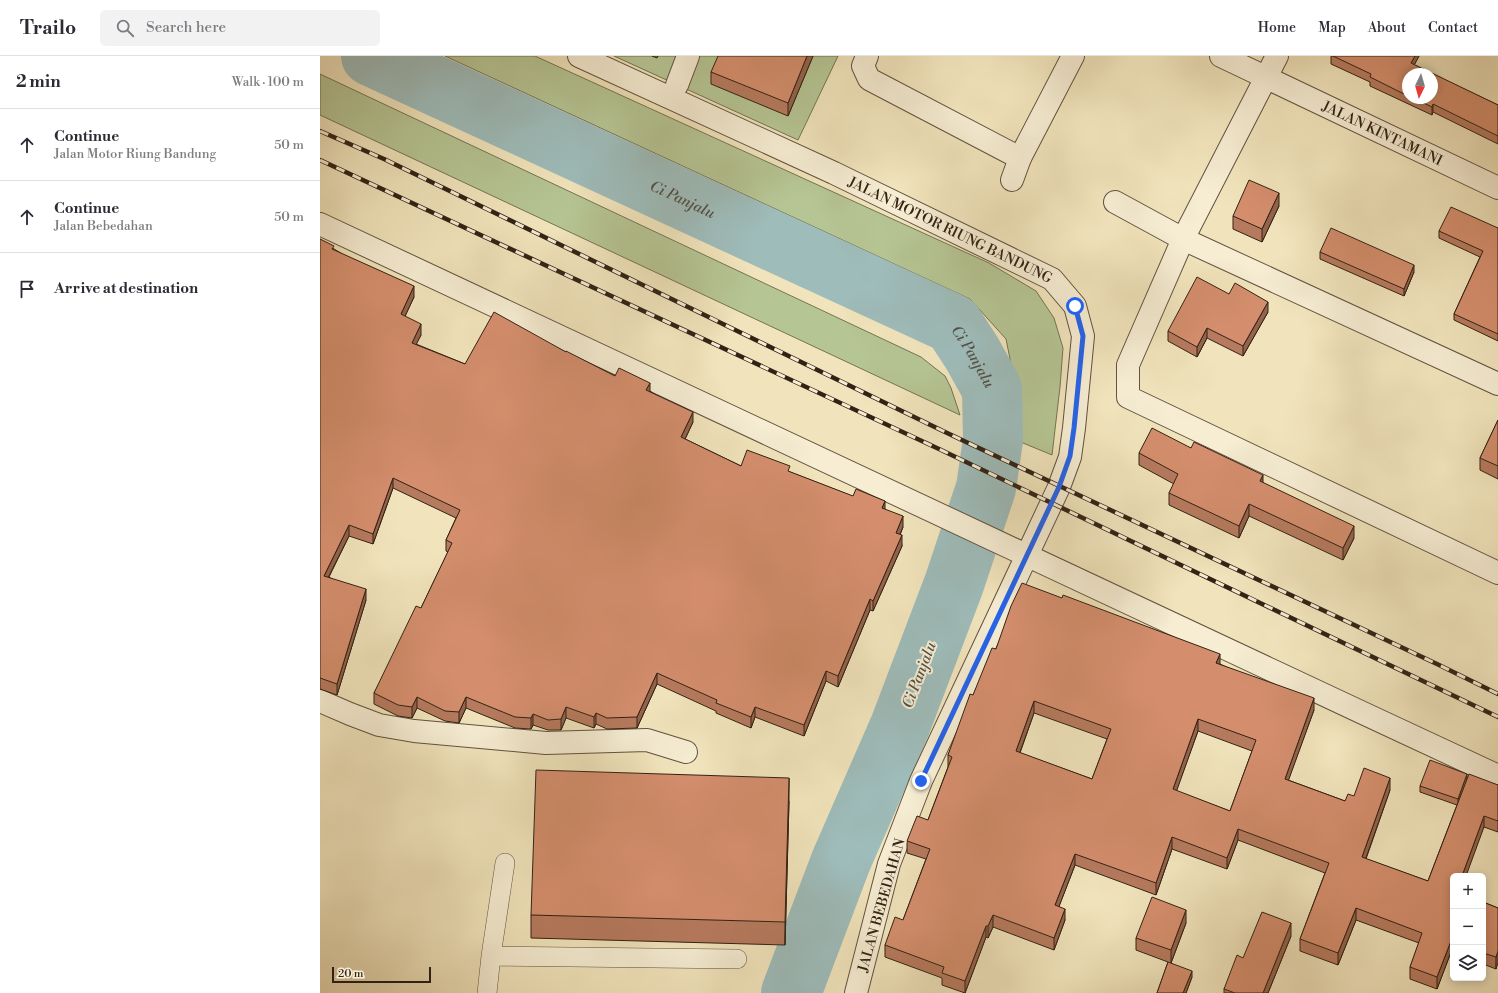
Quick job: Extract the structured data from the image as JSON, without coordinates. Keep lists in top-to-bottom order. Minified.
{"streets":{"street":["JALAN KINTAMANI","JALAN MOTOR RIUNG BANDUNG","JALAN BEBEDAHAN"]},"crossings":[["JALAN MOTOR RIUNG BANDUNG","JALAN BEBEDAHAN"]],"water":["Ci Panjalu"],"scale_bar":"20 m","north":"bottom","page":{"header":"Trailo","search":"Search here","nav":["Home","Map","About","Contact"],"heading":["2 min","Walk · 100 m"],"list":[["Continue","Jalan Motor Riung Bandung","50 m"],["Continue","Jalan Bebedahan","50 m"],"Arrive at destination"],"map_buttons":["+","−"],"scale":"20 m"}}
